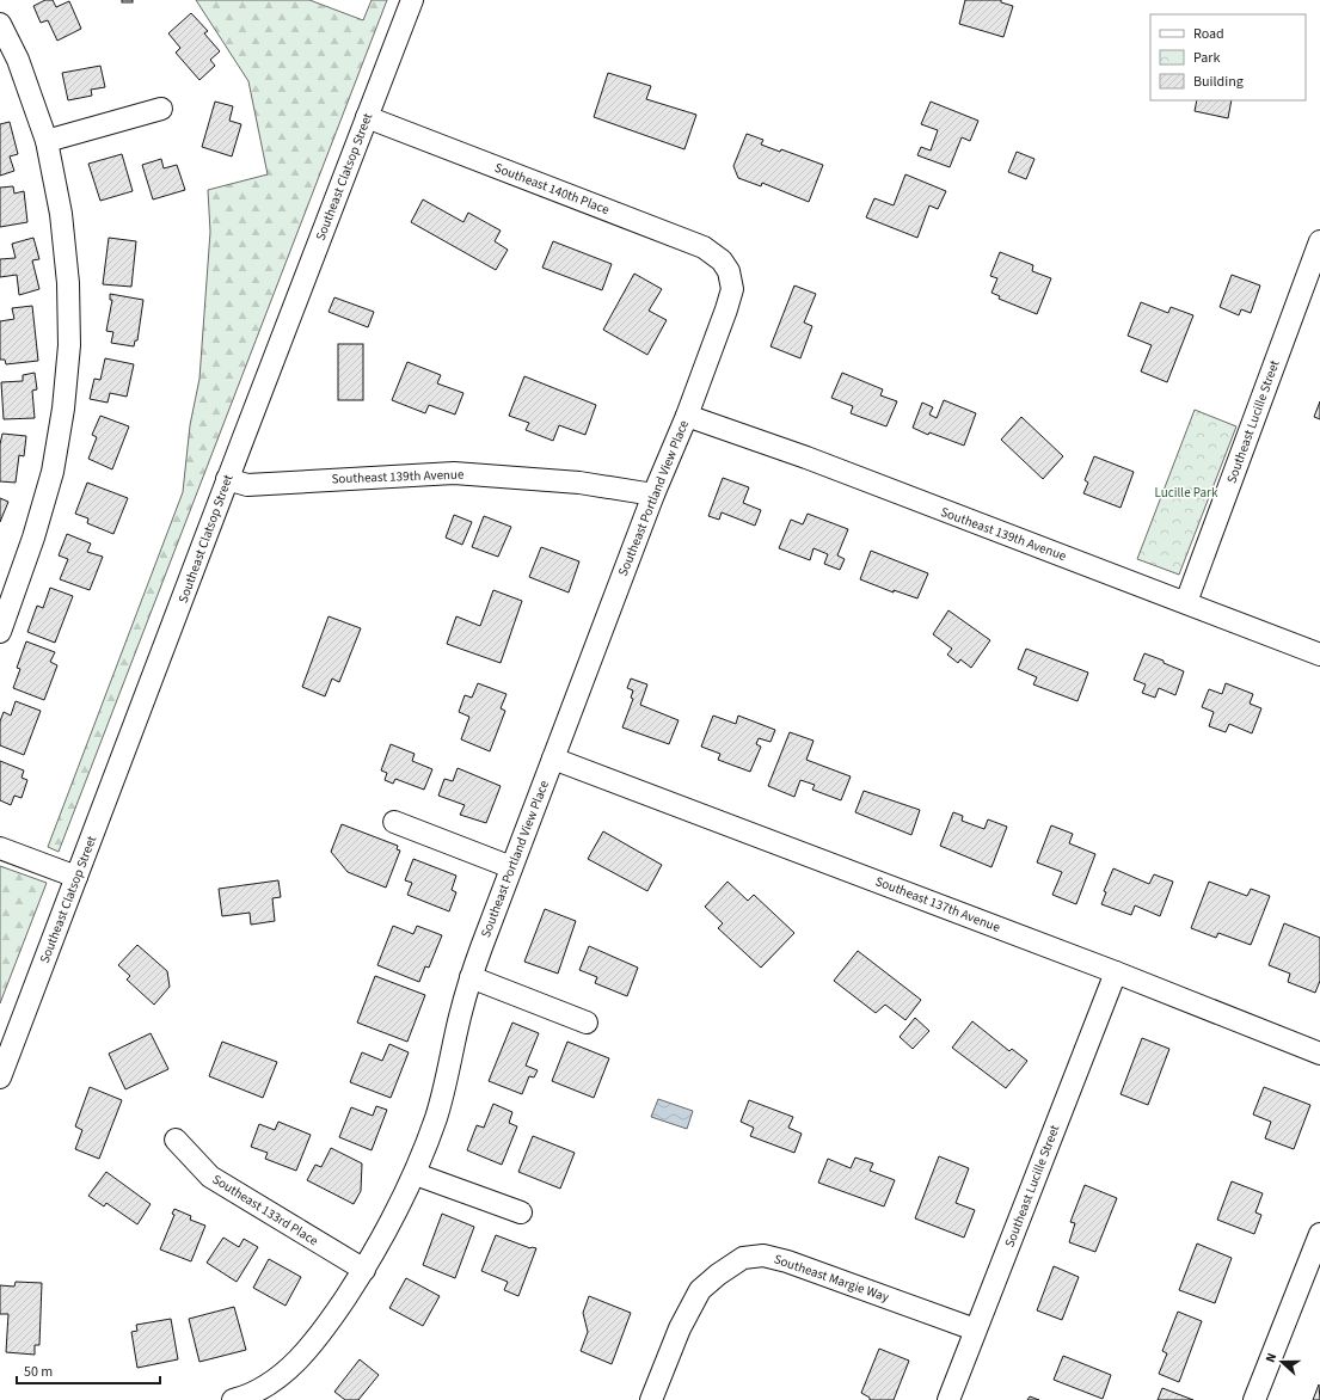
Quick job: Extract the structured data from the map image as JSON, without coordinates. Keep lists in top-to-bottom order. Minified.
{"streets":{"street":["Southeast Clatsop Street","Southeast 140th Place","Southeast Lucille Street","Southeast 139th Avenue","Southeast Portland View Place","Southeast 137th Avenue","Southeast 133rd Place","Southeast Margie Way"]},"crossings":[["Southeast Clatsop Street","Southeast 140th Place"],["Southeast Clatsop Street","Southeast 139th Avenue"],["Southeast 140th Place","Southeast Portland View Place"],["Southeast Lucille Street","Southeast 139th Avenue"],["Southeast Lucille Street","Southeast 137th Avenue"],["Southeast Lucille Street","Southeast Margie Way"],["Southeast 139th Avenue","Southeast Portland View Place"],["Southeast Portland View Place","Southeast 137th Avenue"],["Southeast Portland View Place","Southeast 133rd Place"]],"parks":["Lucille Park"],"legend":["Road","Park","Building"],"scale_bar":"50 m","north":"left"}
